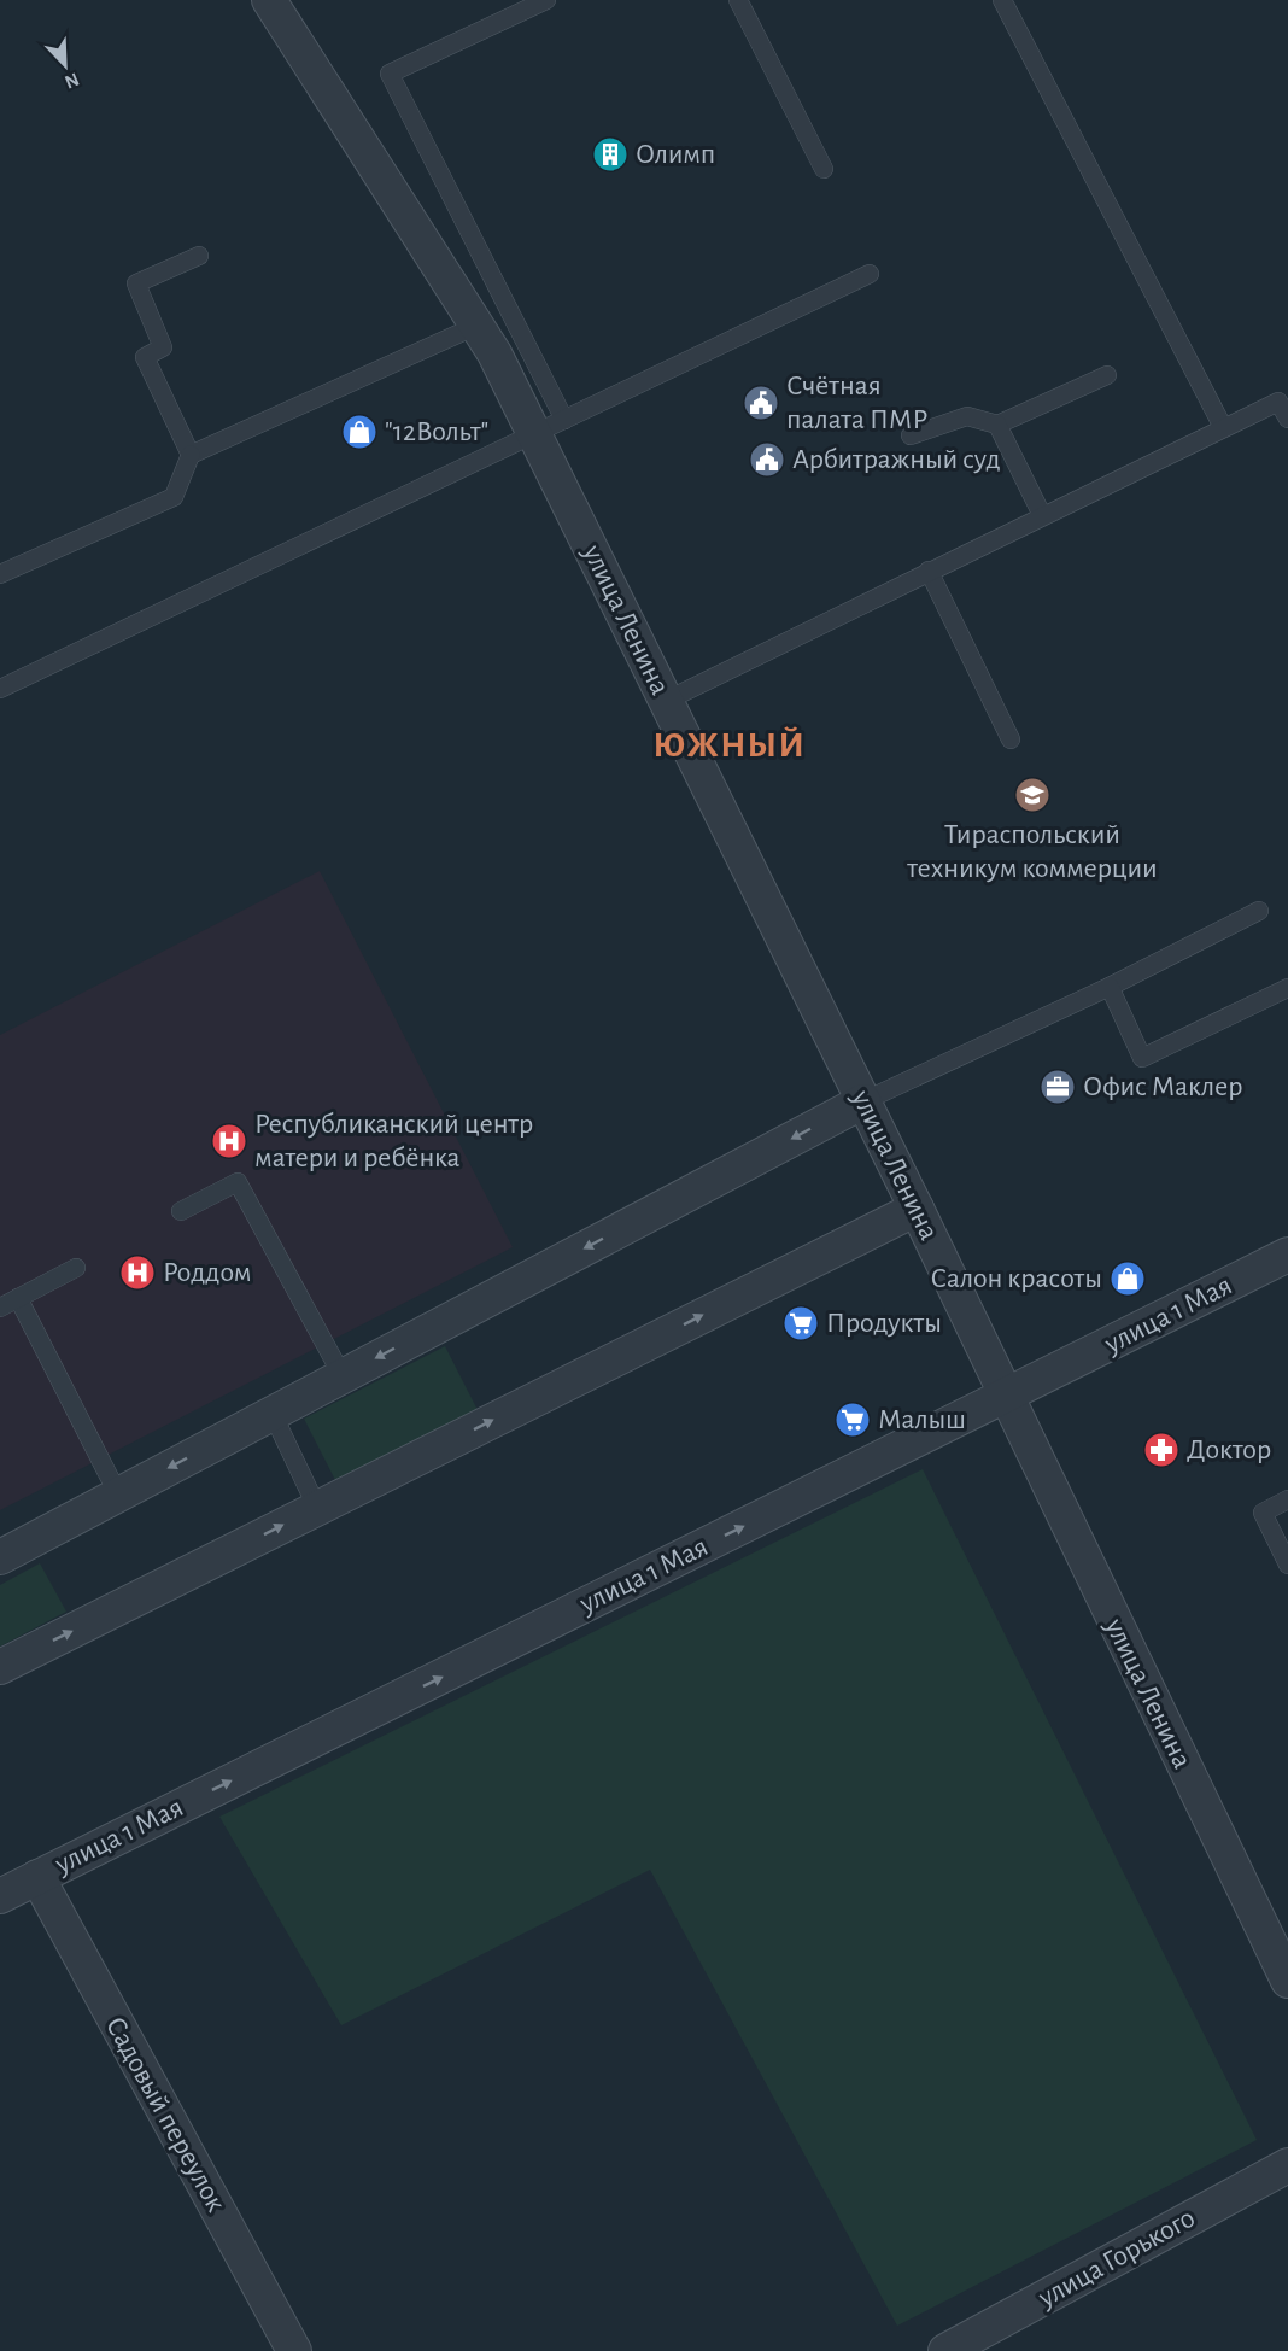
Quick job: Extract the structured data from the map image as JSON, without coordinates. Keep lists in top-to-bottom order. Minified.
{"streets":{"street":["улица Ленина","улица 1 Мая","Садовый переулок","улица Горького"]},"crossings":[["улица Ленина","улица 1 Мая"],["улица 1 Мая","Садовый переулок"]],"districts":["ЮЖНЫЙ"],"places":{"building":["Олимп"],"public building":["Счётная палата ПМР","Арбитражный суд"],"shop":["\"12Вольт\"","Салон красоты"],"school or university":["Тираспольский техникум коммерции"],"office":["Офис Маклер"],"hospital":["Республиканский центр матери и ребёнка","Роддом"],"supermarket":["Продукты","Малыш"],"pharmacy":["Доктор"]},"north":"bottom right"}
